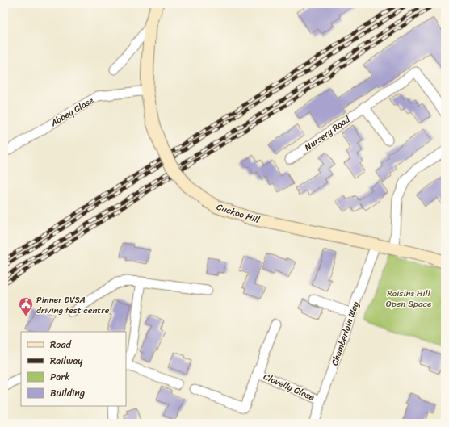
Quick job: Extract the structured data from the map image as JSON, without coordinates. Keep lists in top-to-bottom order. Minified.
{"streets":{"main road":["Cuckoo Hill"],"street":["Abbey Close","Nursery Road","Chamberlain Way","Clovelly Close"]},"crossings":[["Abbey Close","Cuckoo Hill"],["Cuckoo Hill","Chamberlain Way"],["Chamberlain Way","Clovelly Close"]],"parks":["Raisins Hill Open Space"],"places":{"public building":["Pinner DVSA driving test centre"]},"legend":["Road","Railway","Park","Building"]}
